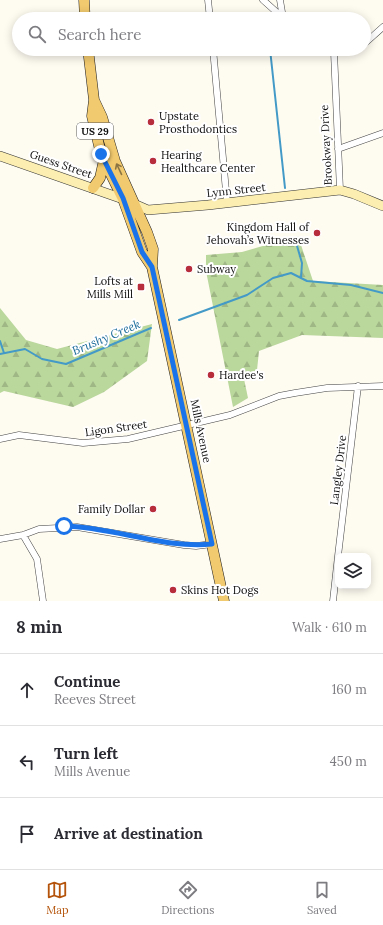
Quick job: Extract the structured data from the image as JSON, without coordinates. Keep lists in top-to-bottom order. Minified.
{"streets":{"main road":["US 29","Mills Avenue"],"street":["Brookway Drive","Guess Street","Lynn Street","Ligon Street","Langley Drive"]},"crossings":[["Brookway Drive","Lynn Street"],["Guess Street","Lynn Street"],["Guess Street","Mills Avenue"],["Lynn Street","Mills Avenue"],["Ligon Street","Mills Avenue"],["Ligon Street","Langley Drive"]],"water":["Brushy Creek"],"places":{"other":["Upstate Prosthodontics","Hearing Healthcare Center","Kingdom Hall of Jehovah’s Witnesses","Subway","Hardee's","Family Dollar","Skins Hot Dogs"],"transit":["Lofts at Mills Mill"]},"page":{"search":"Search here","heading":["8 min","Walk · 610 m"],"list":[["Continue","Reeves Street","160 m"],["Turn left","Mills Avenue","450 m"],"Arrive at destination"],"nav":["Map","Directions","Saved"]}}
